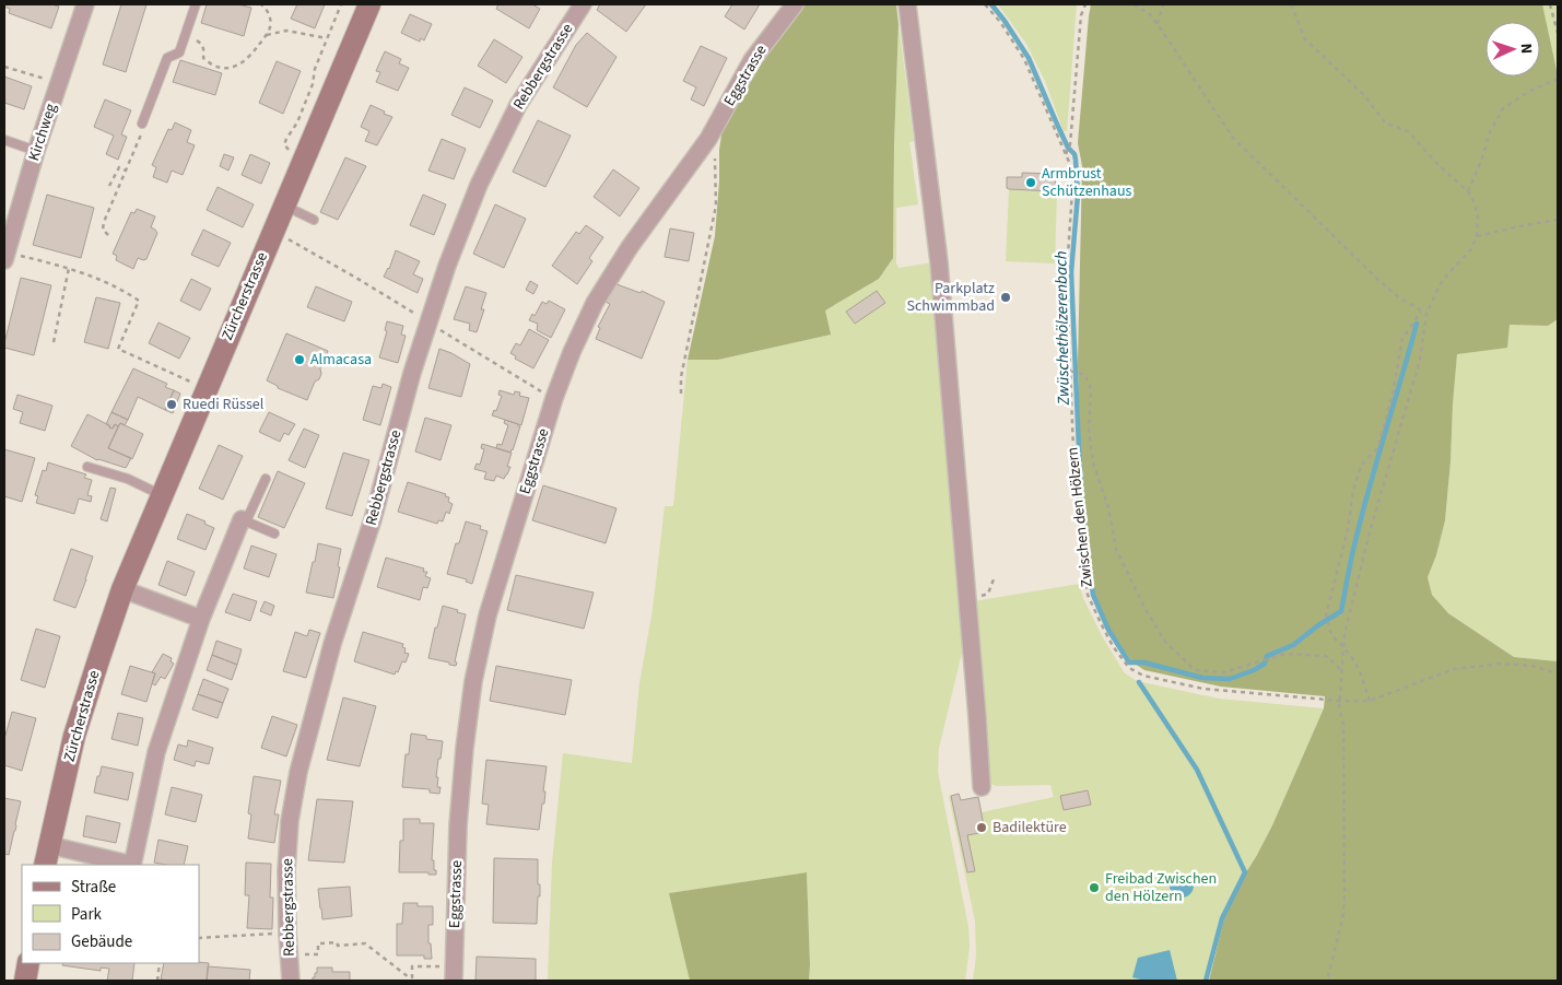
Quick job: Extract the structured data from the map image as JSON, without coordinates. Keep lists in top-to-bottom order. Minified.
{"streets":{"main road":["Zürcherstrasse"],"street":["Rebbergstrasse","Eggstrasse","Kirchweg"],"path":["Zwischen den Hölzern"]},"water":["Zwüschethölzerenbach"],"places":["Armbrust Schützenhaus","Parkplatz Schwimmbad","Almacasa","Ruedi Rüssel","Badilektüre","Freibad Zwischen den Hölzern"],"legend":["Straße","Park","Gebäude"],"north":"right"}
